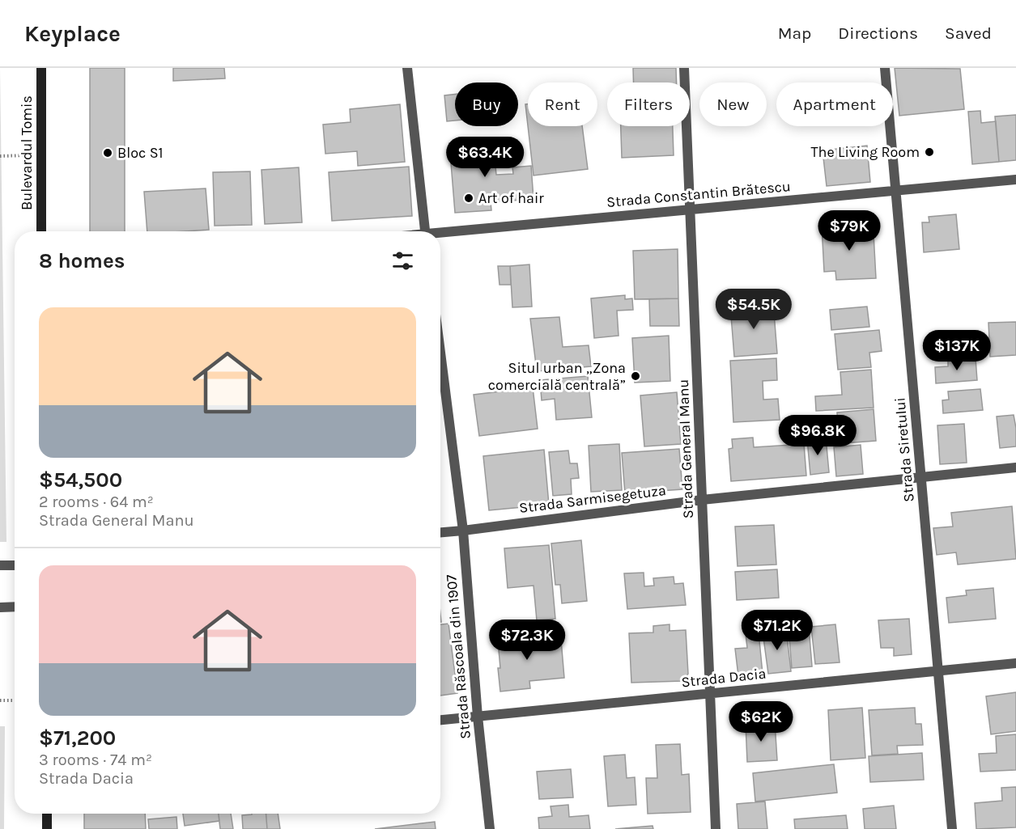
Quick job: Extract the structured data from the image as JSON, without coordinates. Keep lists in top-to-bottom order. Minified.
{"streets":{"main road":["Bulevardul Tomis"],"street":["Strada Constantin Brătescu","Strada General Manu","Strada Siretului","Strada Sarmisegetuza","Strada Răscoala din 1907","Strada Dacia"]},"crossings":[["Strada Constantin Brătescu","Strada General Manu"],["Strada Constantin Brătescu","Strada Siretului"],["Strada General Manu","Strada Sarmisegetuza"],["Strada General Manu","Strada Dacia"],["Strada Siretului","Strada Sarmisegetuza"],["Strada Siretului","Strada Dacia"],["Strada Sarmisegetuza","Strada Răscoala din 1907"],["Strada Răscoala din 1907","Strada Dacia"]],"places":["The Living Room","Bloc S1","Art of hair","Situl urban „Zona comercială centrală”"],"page":{"header":"Keyplace","nav":["Map","Directions","Saved"],"chip":["Buy","Rent","Filters","New","Apartment"],"price":["$63.4K","$79K","$54.5K","$137K","$96.8K","$71.2K","$72.3K","$62K"],"heading":"8 homes","list":[{"name":"$54,500","note":"2 rooms · 64 m² · Strada General Manu"},{"name":"$71,200","note":"3 rooms · 74 m² · Strada Dacia"}]}}
